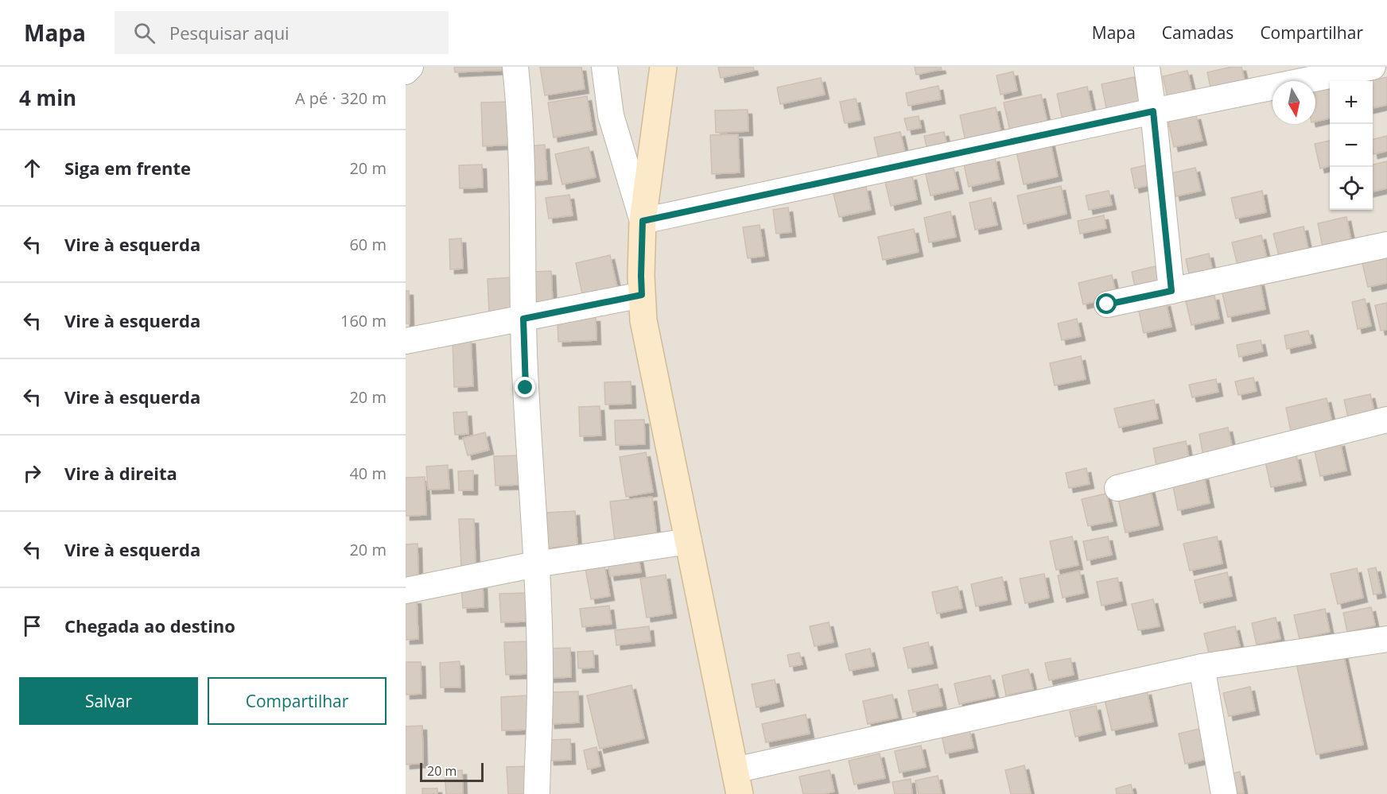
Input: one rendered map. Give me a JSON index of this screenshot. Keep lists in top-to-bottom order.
{
  "scale_bar": "20 m",
  "north": "bottom",
  "page": {
    "header": "Mapa",
    "search": "Pesquisar aqui",
    "nav": ["Mapa", "Camadas", "Compartilhar"],
    "heading": ["4 min", "A pé · 320 m"],
    "map_buttons": ["+", "−"],
    "list": [
      ["Siga em frente", "20 m"],
      ["Vire à esquerda", "60 m"],
      ["Vire à esquerda", "160 m"],
      ["Vire à esquerda", "20 m"],
      ["Vire à direita", "40 m"],
      ["Vire à esquerda", "20 m"],
      "Chegada ao destino"
    ],
    "buttons": ["Salvar", "Compartilhar"],
    "scale": "20 m"
  }
}
